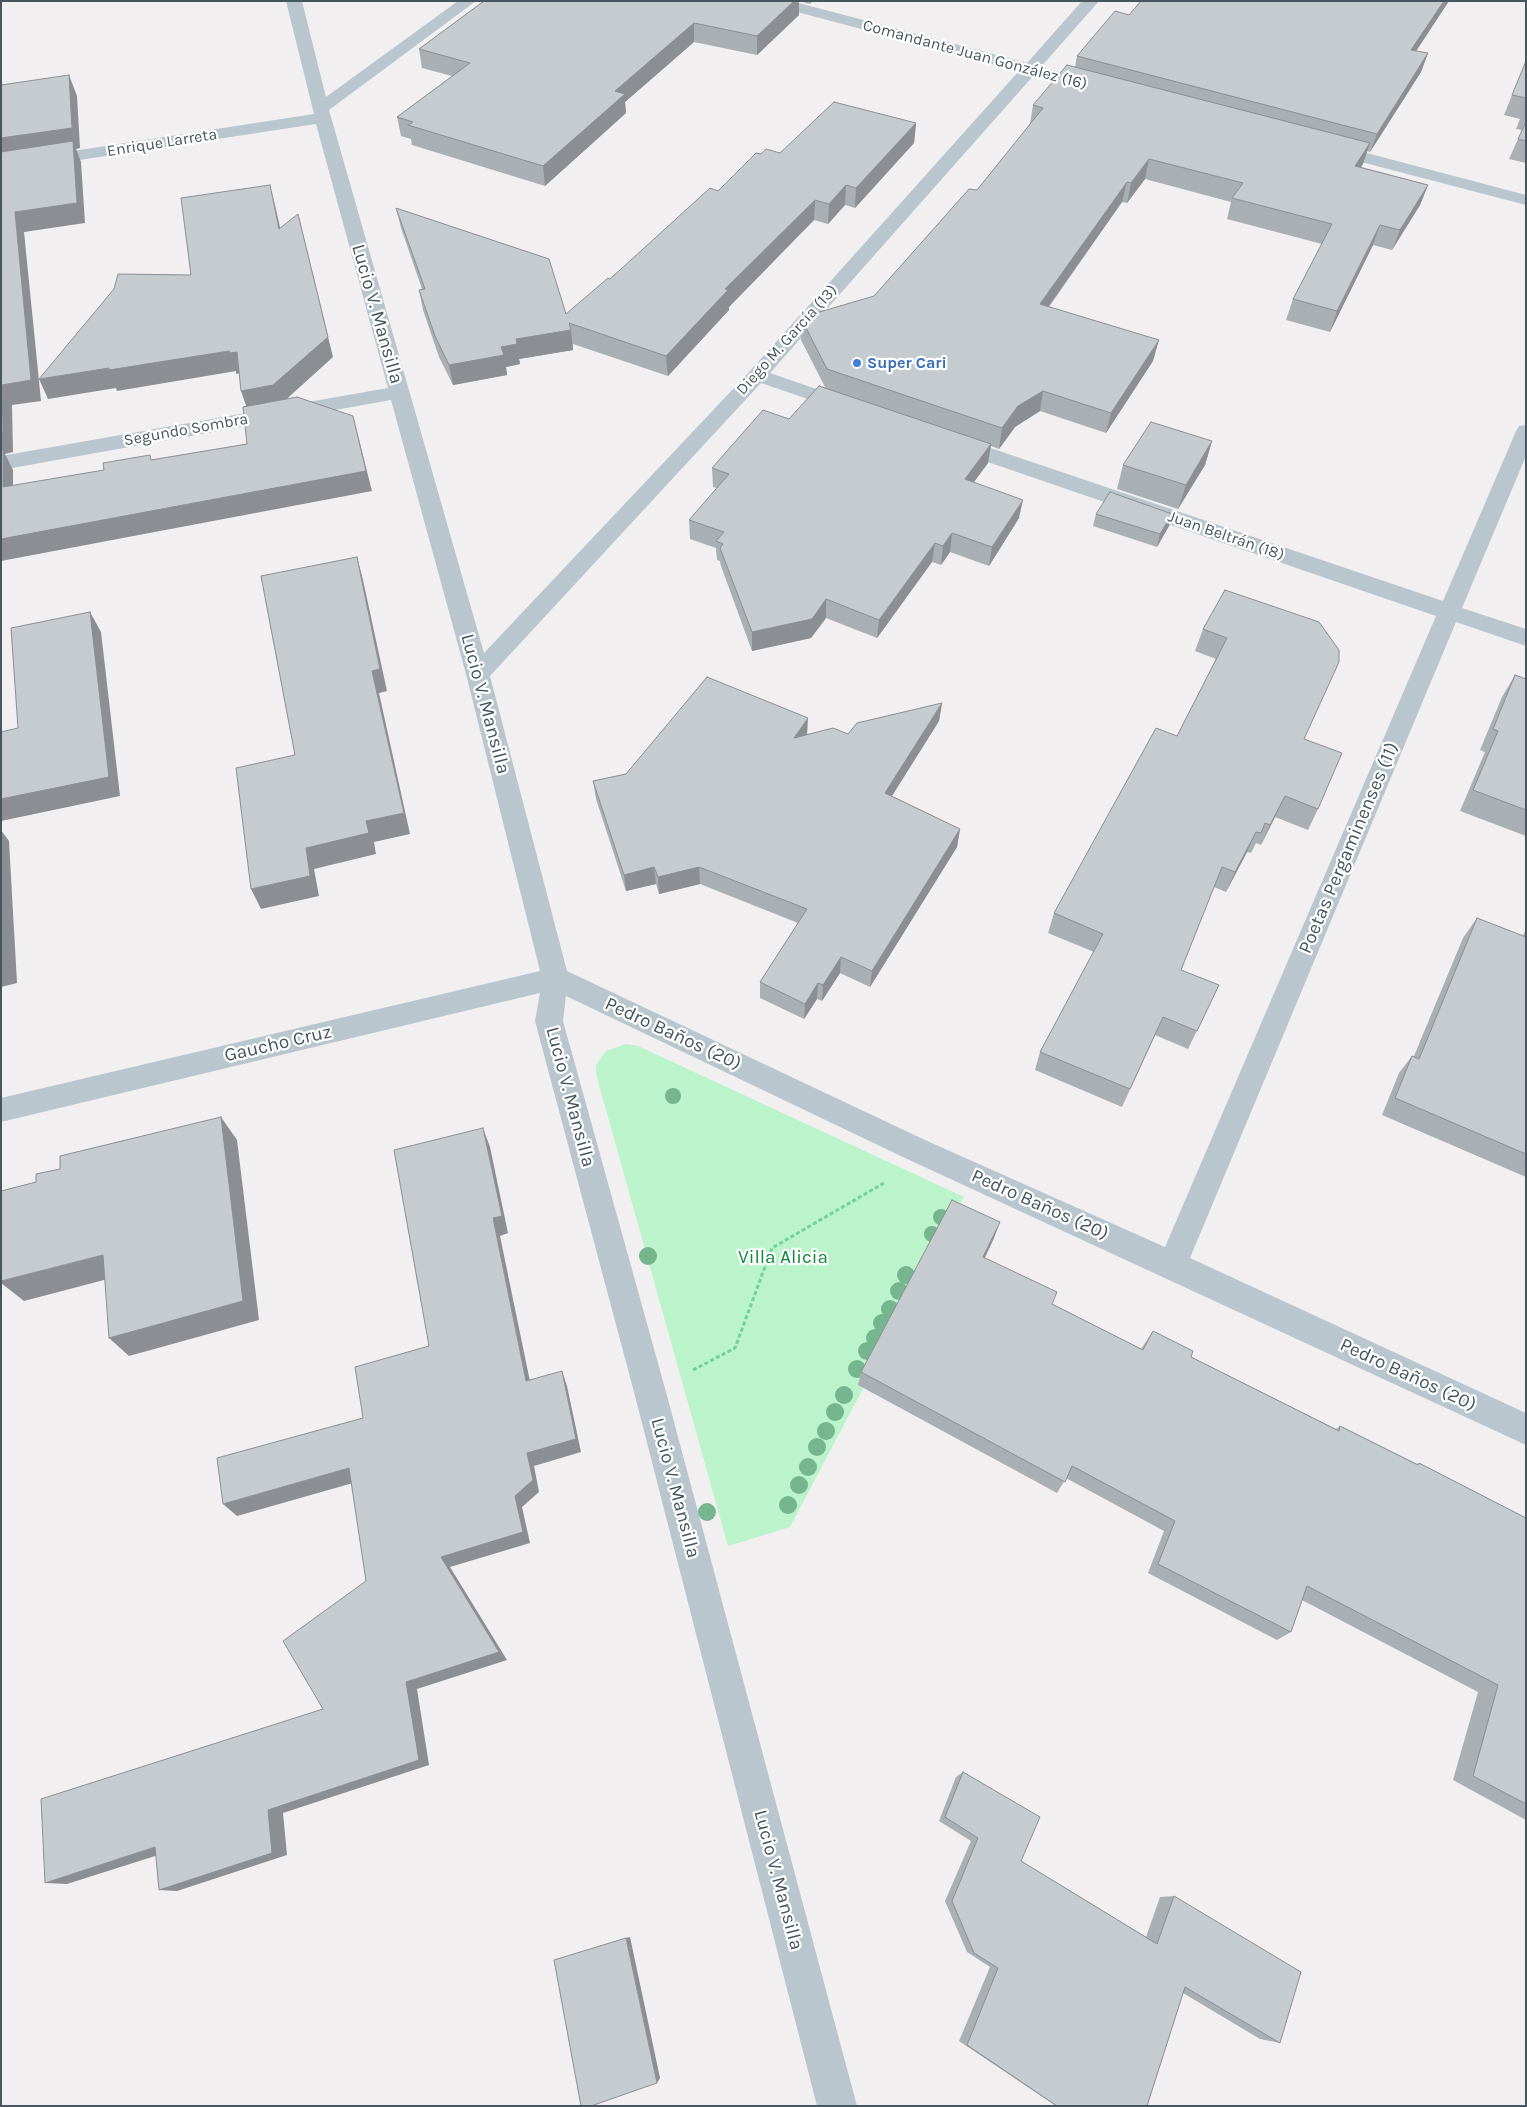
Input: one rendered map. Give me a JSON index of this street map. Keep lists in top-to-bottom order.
{
  "streets": {
    "street": [
      "Comandante Juan González (16)",
      "Enrique Larreta",
      "Lucio V. Mansilla",
      "Diego M. García (13)",
      "Segundo Sombra",
      "Juan Beltrán (18)",
      "Poetas Pergaminenses (11)",
      "Pedro Baños (20)",
      "Gaucho Cruz"
    ]
  },
  "crossings": [
    ["Comandante Juan González (16)", "Diego M. García (13)"],
    ["Enrique Larreta", "Lucio V. Mansilla"],
    ["Lucio V. Mansilla", "Diego M. García (13)"],
    ["Lucio V. Mansilla", "Segundo Sombra"],
    ["Lucio V. Mansilla", "Pedro Baños (20)"],
    ["Lucio V. Mansilla", "Gaucho Cruz"],
    ["Juan Beltrán (18)", "Poetas Pergaminenses (11)"],
    ["Poetas Pergaminenses (11)", "Pedro Baños (20)"],
    ["Pedro Baños (20)", "Gaucho Cruz"]
  ],
  "parks": ["Villa Alicia"],
  "places": ["Super Cari"]
}
